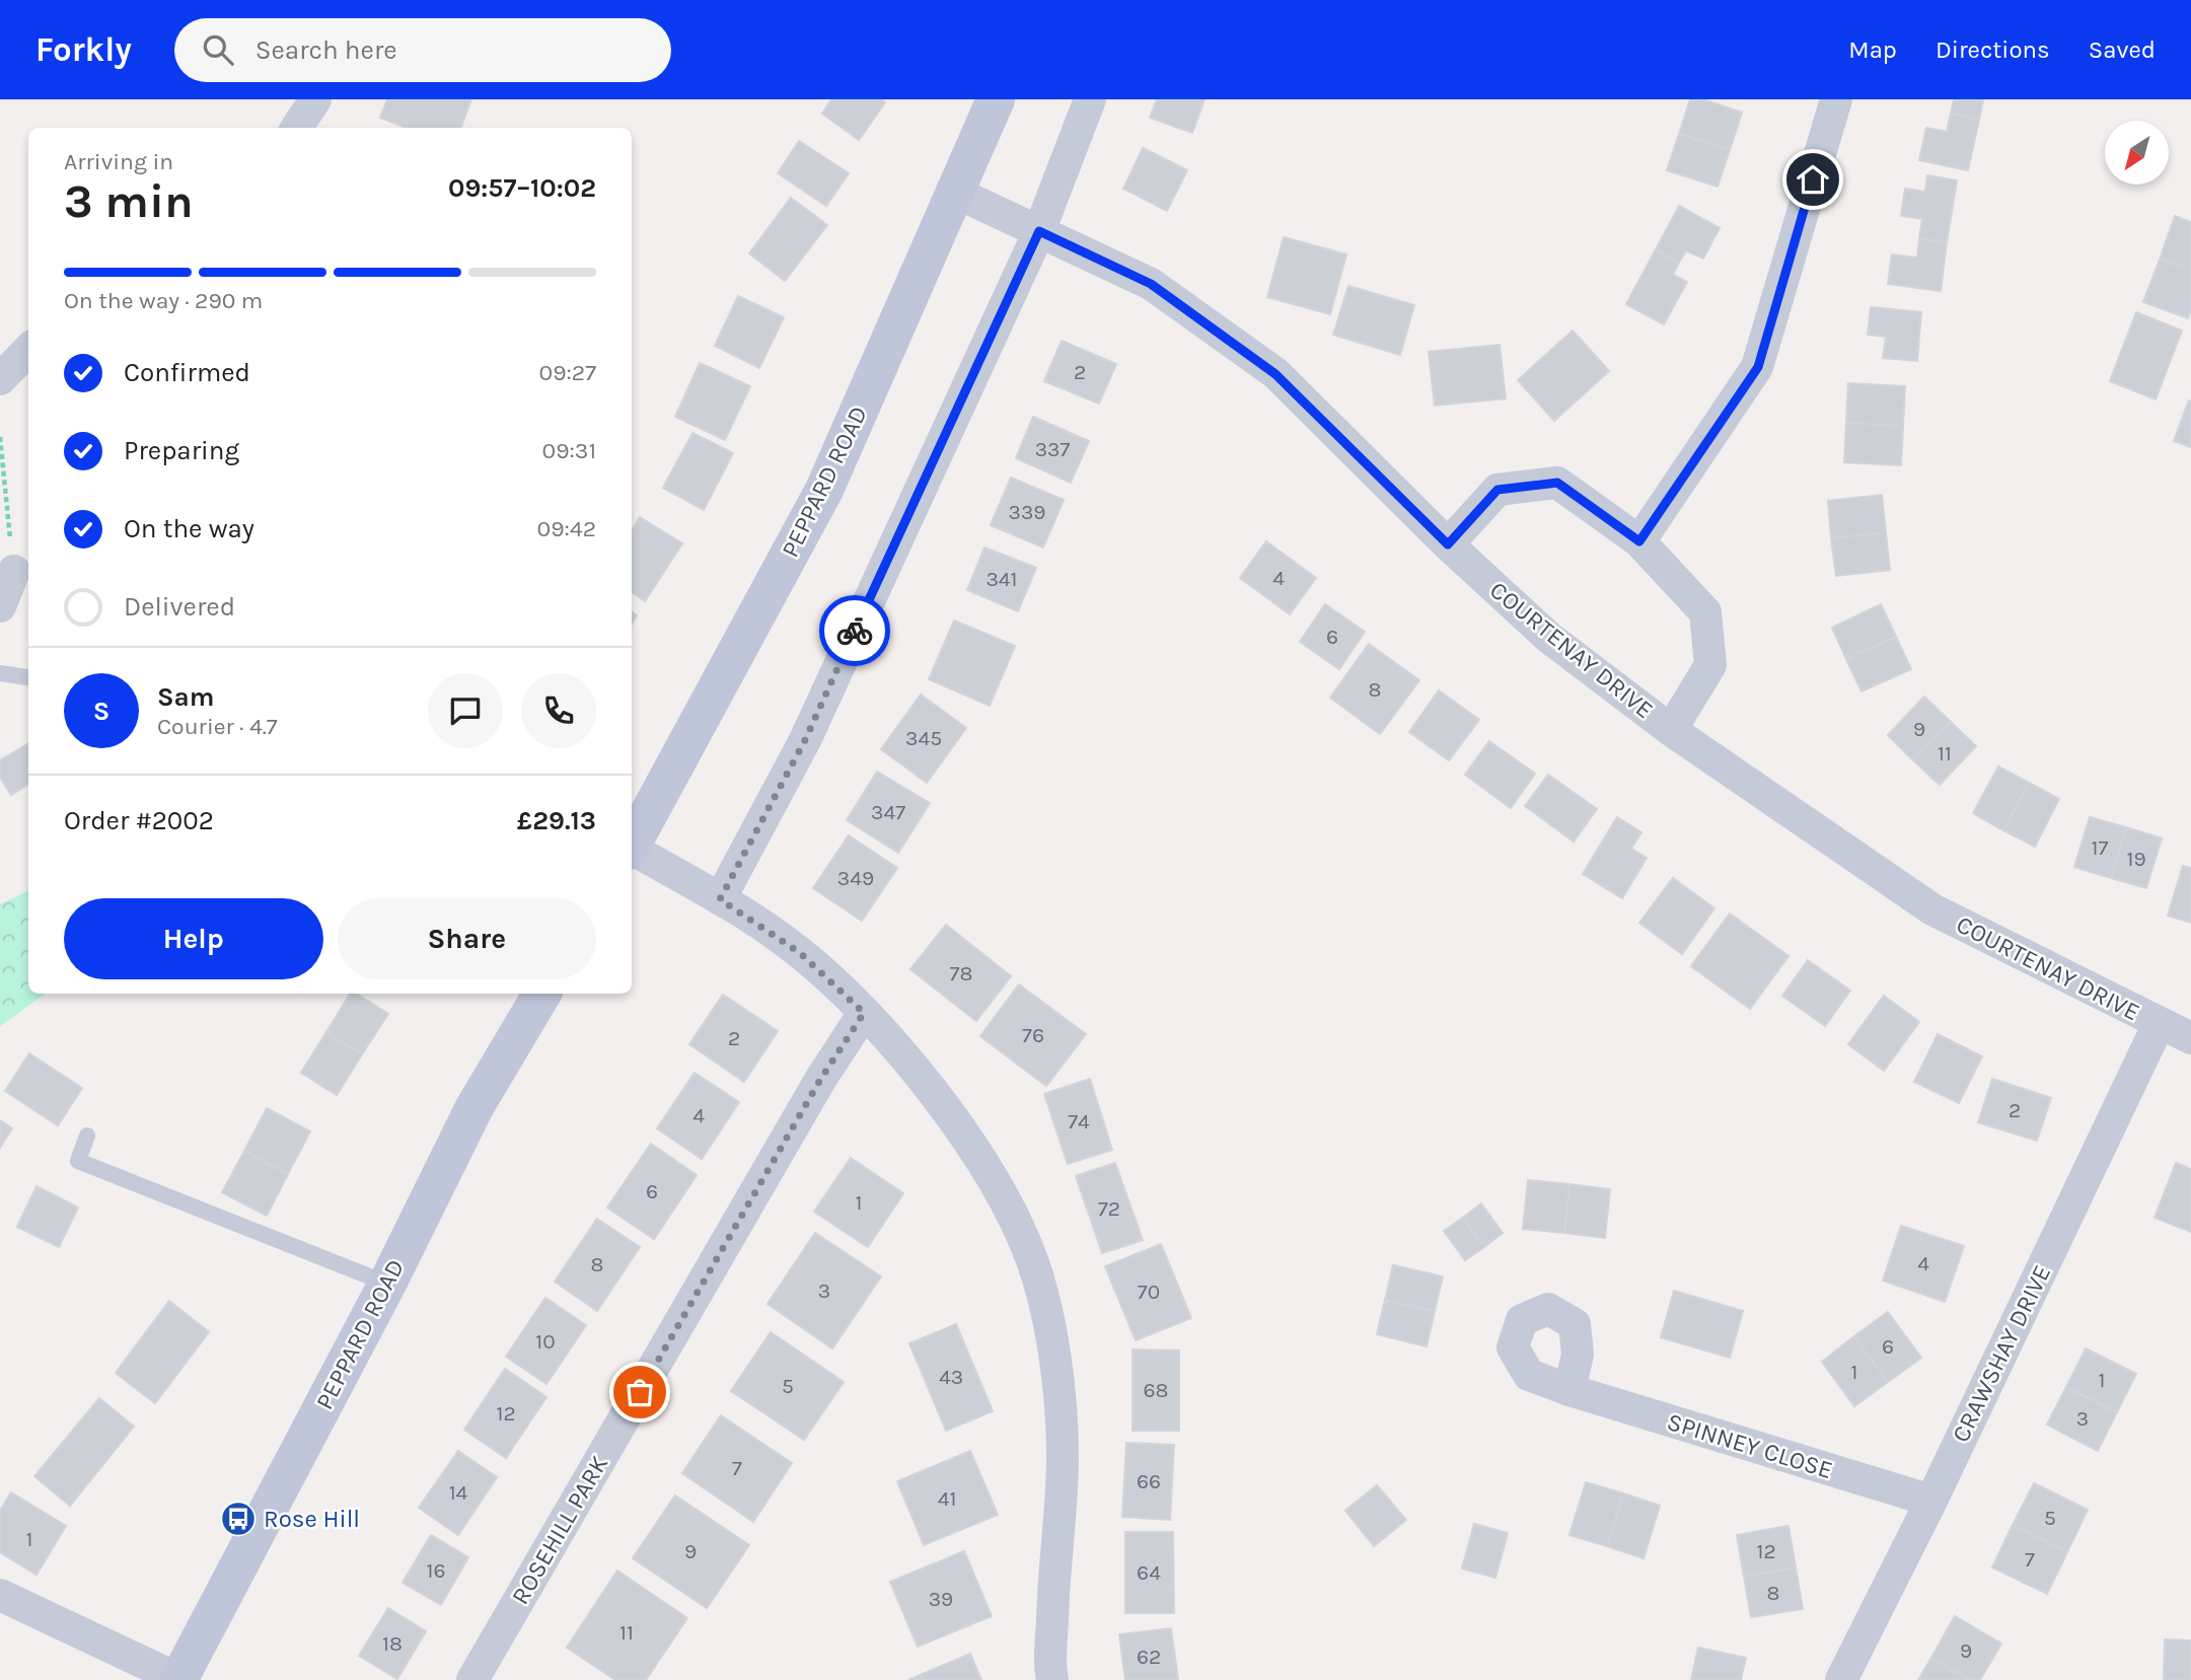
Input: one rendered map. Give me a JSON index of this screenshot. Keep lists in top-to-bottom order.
{
  "streets": {
    "main road": ["PEPPARD ROAD"],
    "street": [
      "COURTENAY DRIVE",
      "CRAWSHAY DRIVE",
      "SPINNEY CLOSE",
      "ROSEHILL PARK"
    ]
  },
  "crossings": [
    ["PEPPARD ROAD", "COURTENAY DRIVE"],
    ["COURTENAY DRIVE", "CRAWSHAY DRIVE"],
    ["CRAWSHAY DRIVE", "SPINNEY CLOSE"]
  ],
  "places": {
    "bus stop": ["Rose Hill"]
  },
  "house_numbers": [
    "2",
    "337",
    "339",
    "4",
    "341",
    "6",
    "8",
    "9",
    "345",
    "11",
    "347",
    "17",
    "19",
    "349",
    "78",
    "76",
    "2",
    "2",
    "4",
    "74",
    "6",
    "1",
    "72",
    "4",
    "8",
    "3",
    "70",
    "10",
    "6",
    "1",
    "43",
    "1",
    "5",
    "68",
    "12",
    "3",
    "7",
    "66",
    "14",
    "41",
    "5",
    "1",
    "9",
    "12",
    "7",
    "16",
    "64",
    "8",
    "39",
    "11",
    "18",
    "9",
    "62"
  ],
  "north": "bottom left",
  "page": {
    "header": "Forkly",
    "search": "Search here",
    "nav": ["Map", "Directions", "Saved"],
    "heading": ["3 min", "Arriving in", "09:57–10:02"],
    "panel": [
      "Sam",
      "Courier · 4.7",
      "Order #2002",
      "£29.13"
    ],
    "bar": "On the way · 290 m",
    "list": [
      ["Confirmed", "09:27"],
      ["Preparing", "09:31"],
      ["On the way", "09:42"],
      "Delivered"
    ],
    "round": "S",
    "buttons": ["Help", "Share"]
  }
}
